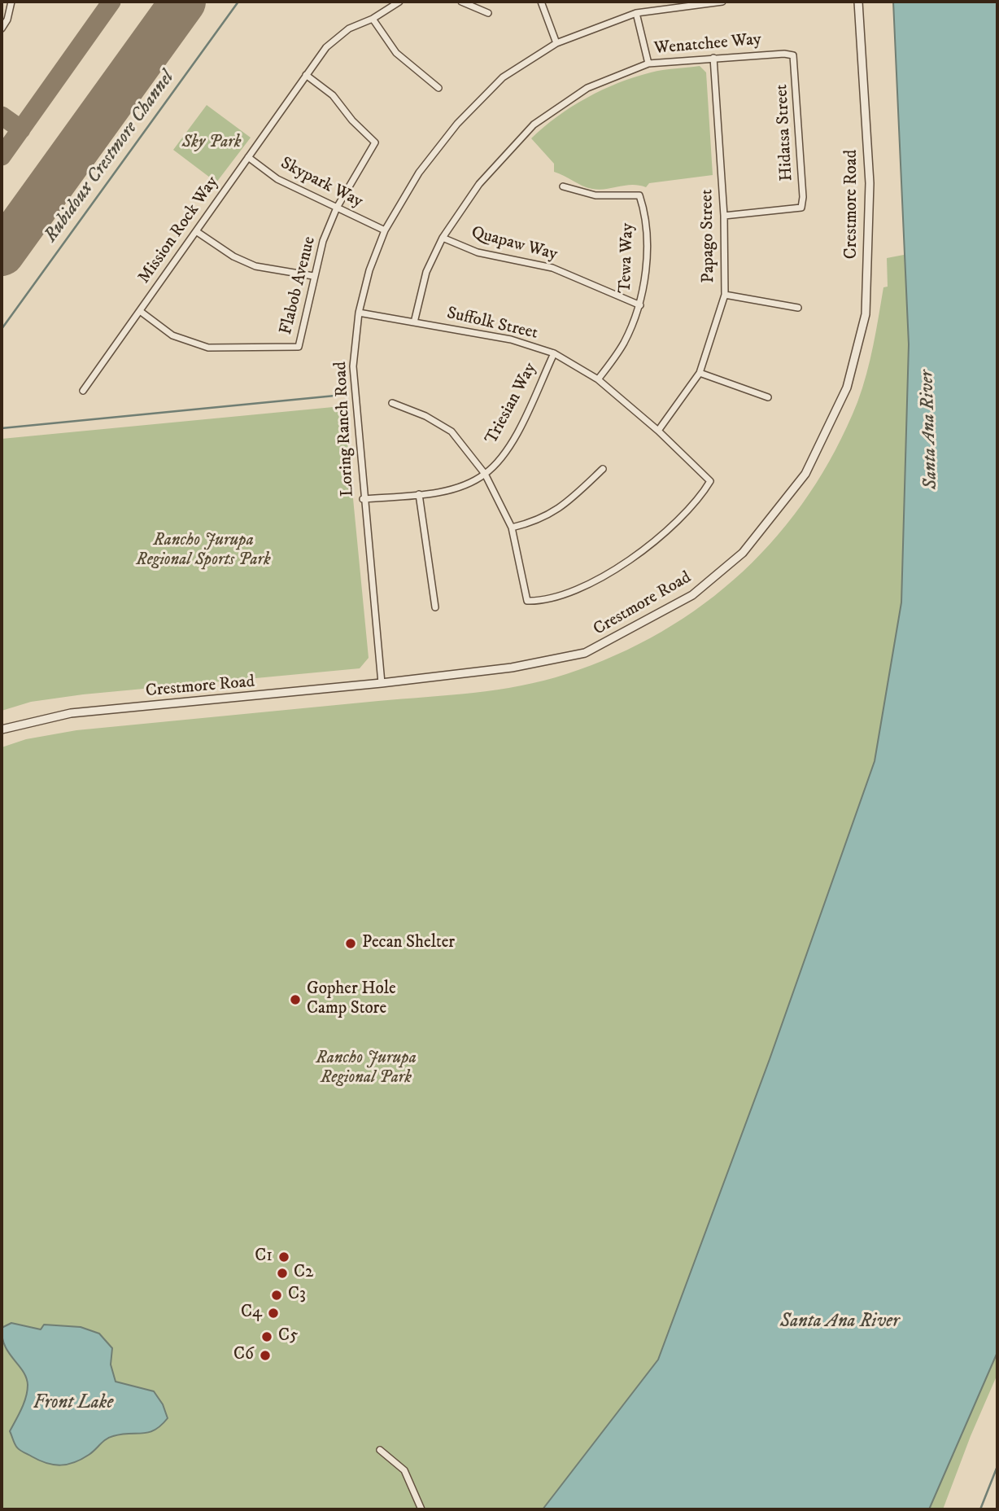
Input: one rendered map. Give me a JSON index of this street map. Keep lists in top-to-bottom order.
{
  "streets": {
    "street": [
      "Wenatchee Way",
      "Hidatsa Street",
      "Skypark Way",
      "Crestmore Road",
      "Mission Rock Way",
      "Papago Street",
      "Quapaw Way",
      "Tewa Way",
      "Flabob Avenue",
      "Suffolk Street",
      "Triesian Way",
      "Loring Ranch Road"
    ]
  },
  "crossings": [
    ["Wenatchee Way", "Hidatsa Street"],
    ["Wenatchee Way", "Papago Street"],
    ["Wenatchee Way", "Quapaw Way"],
    ["Wenatchee Way", "Suffolk Street"],
    ["Hidatsa Street", "Papago Street"],
    ["Skypark Way", "Mission Rock Way"],
    ["Skypark Way", "Flabob Avenue"],
    ["Skypark Way", "Loring Ranch Road"],
    ["Crestmore Road", "Loring Ranch Road"],
    ["Mission Rock Way", "Flabob Avenue"],
    ["Papago Street", "Suffolk Street"],
    ["Quapaw Way", "Tewa Way"],
    ["Tewa Way", "Suffolk Street"],
    ["Suffolk Street", "Triesian Way"],
    ["Suffolk Street", "Loring Ranch Road"],
    ["Triesian Way", "Loring Ranch Road"]
  ],
  "water": ["Rubidoux Crestmore Channel", "Santa Ana River", "Front Lake"],
  "parks": ["Sky Park", "Rancho Jurupa Regional Sports Park", "Rancho Jurupa Regional Park"],
  "places": [
    "Pecan Shelter",
    "Gopher Hole Camp Store",
    "C1",
    "C2",
    "C3",
    "C4",
    "C5",
    "C6"
  ]
}
